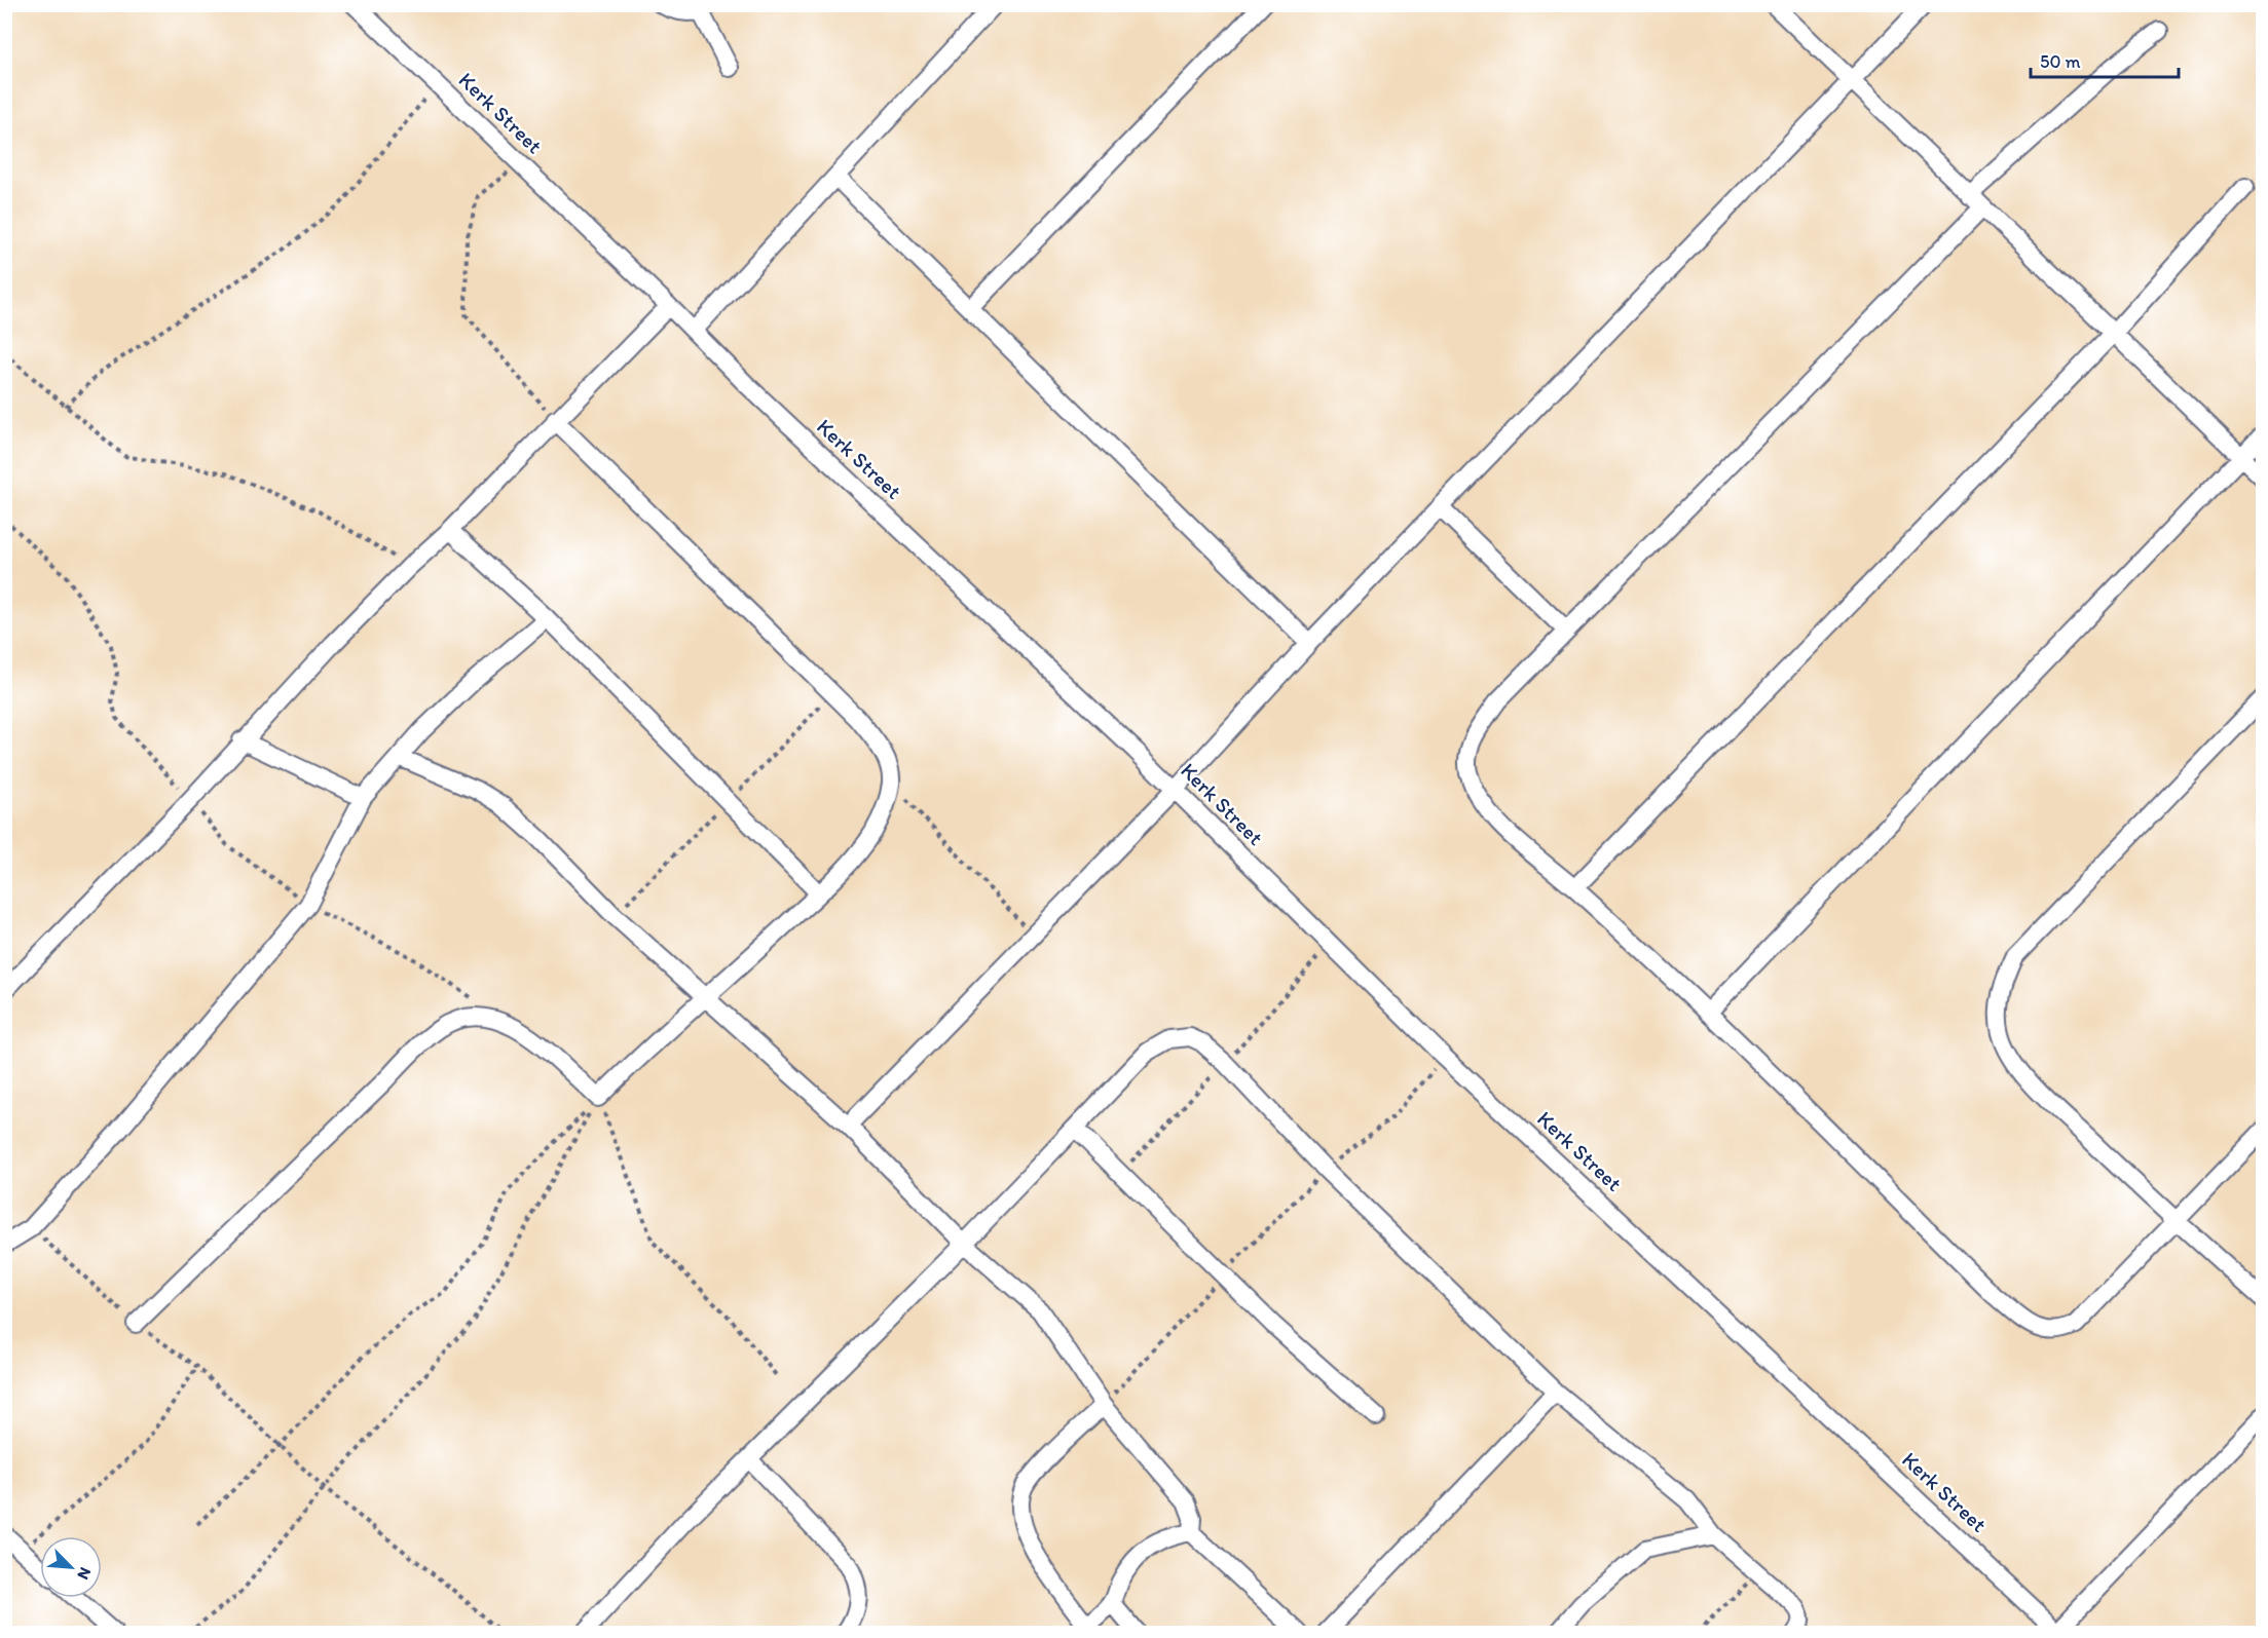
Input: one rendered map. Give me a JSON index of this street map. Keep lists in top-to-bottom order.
{
  "streets": {
    "street": ["Kerk Street"]
  },
  "scale_bar": "50 m",
  "north": "bottom right"
}
